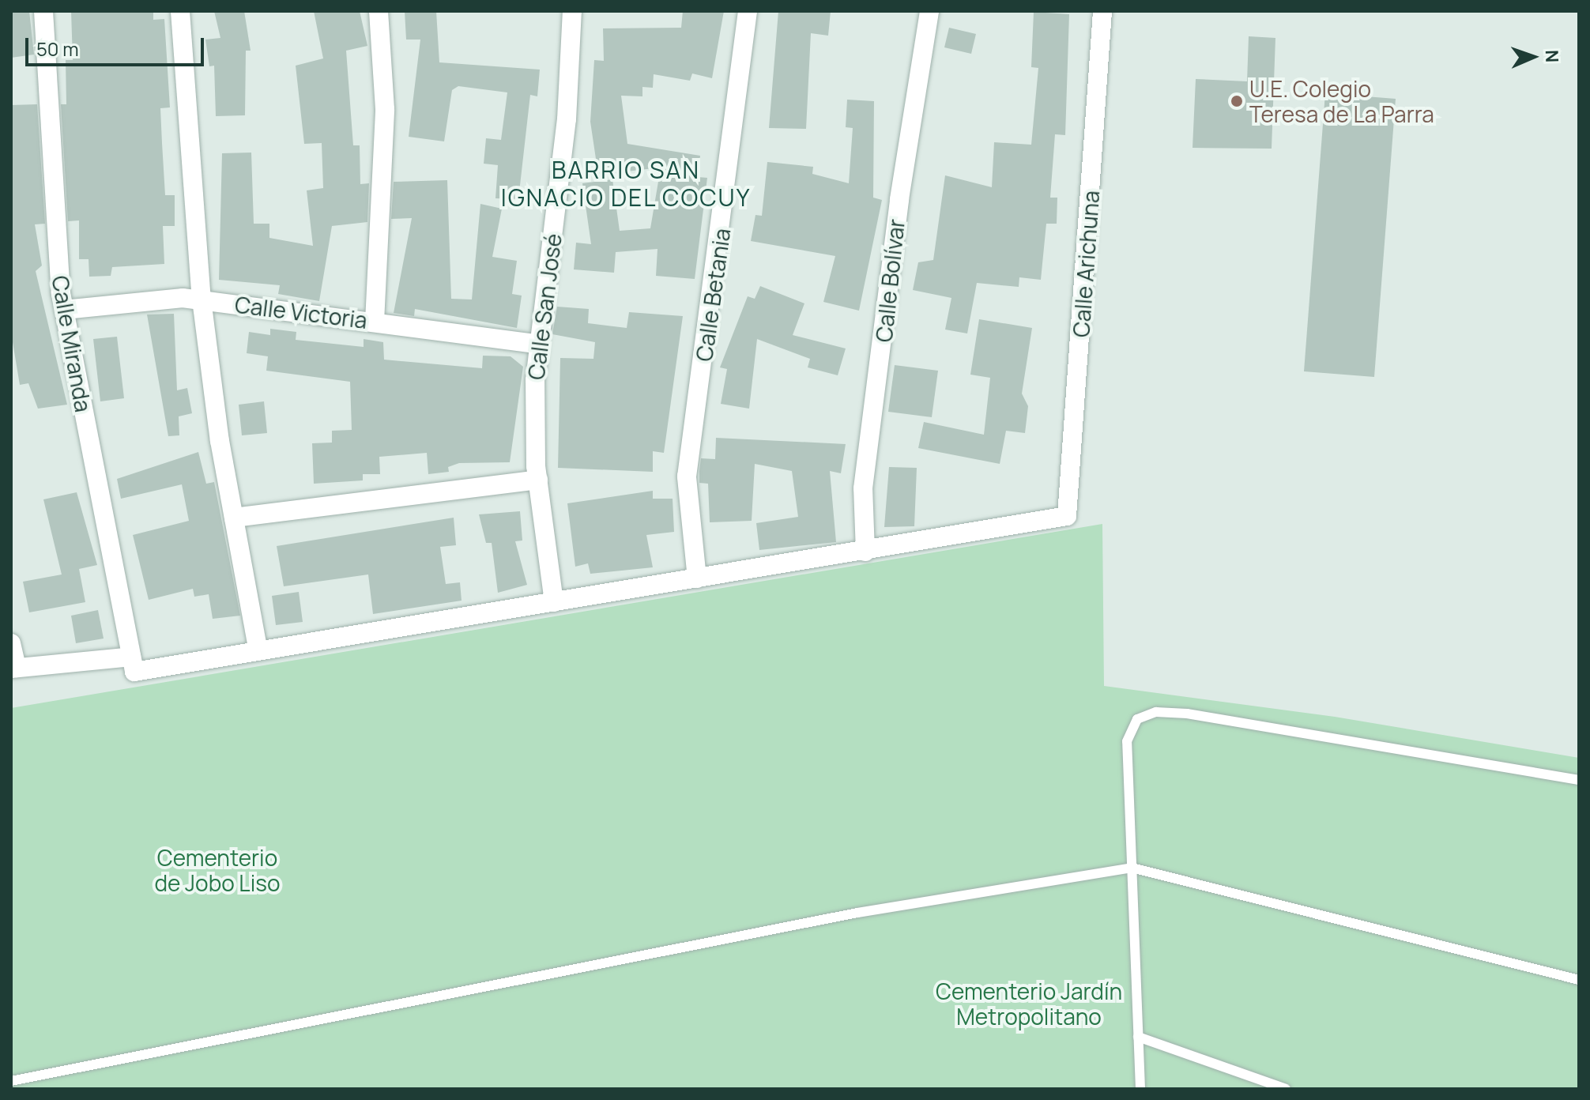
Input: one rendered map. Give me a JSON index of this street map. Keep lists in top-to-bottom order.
{
  "streets": {
    "street": [
      "Calle Arichuna",
      "Calle Bolívar",
      "Calle Betania",
      "Calle San José",
      "Calle Victoria",
      "Calle Miranda"
    ]
  },
  "crossings": [
    ["Calle Arichuna", "Calle Bolívar"],
    ["Calle San José", "Calle Victoria"],
    ["Calle Victoria", "Calle Miranda"]
  ],
  "districts": ["BARRIO SAN IGNACIO DEL COCUY"],
  "parks": ["Cementerio de Jobo Liso", "Cementerio Jardín Metropolitano"],
  "places": ["U.E. Colegio Teresa de La Parra"],
  "scale_bar": "50 m",
  "north": "right"
}
